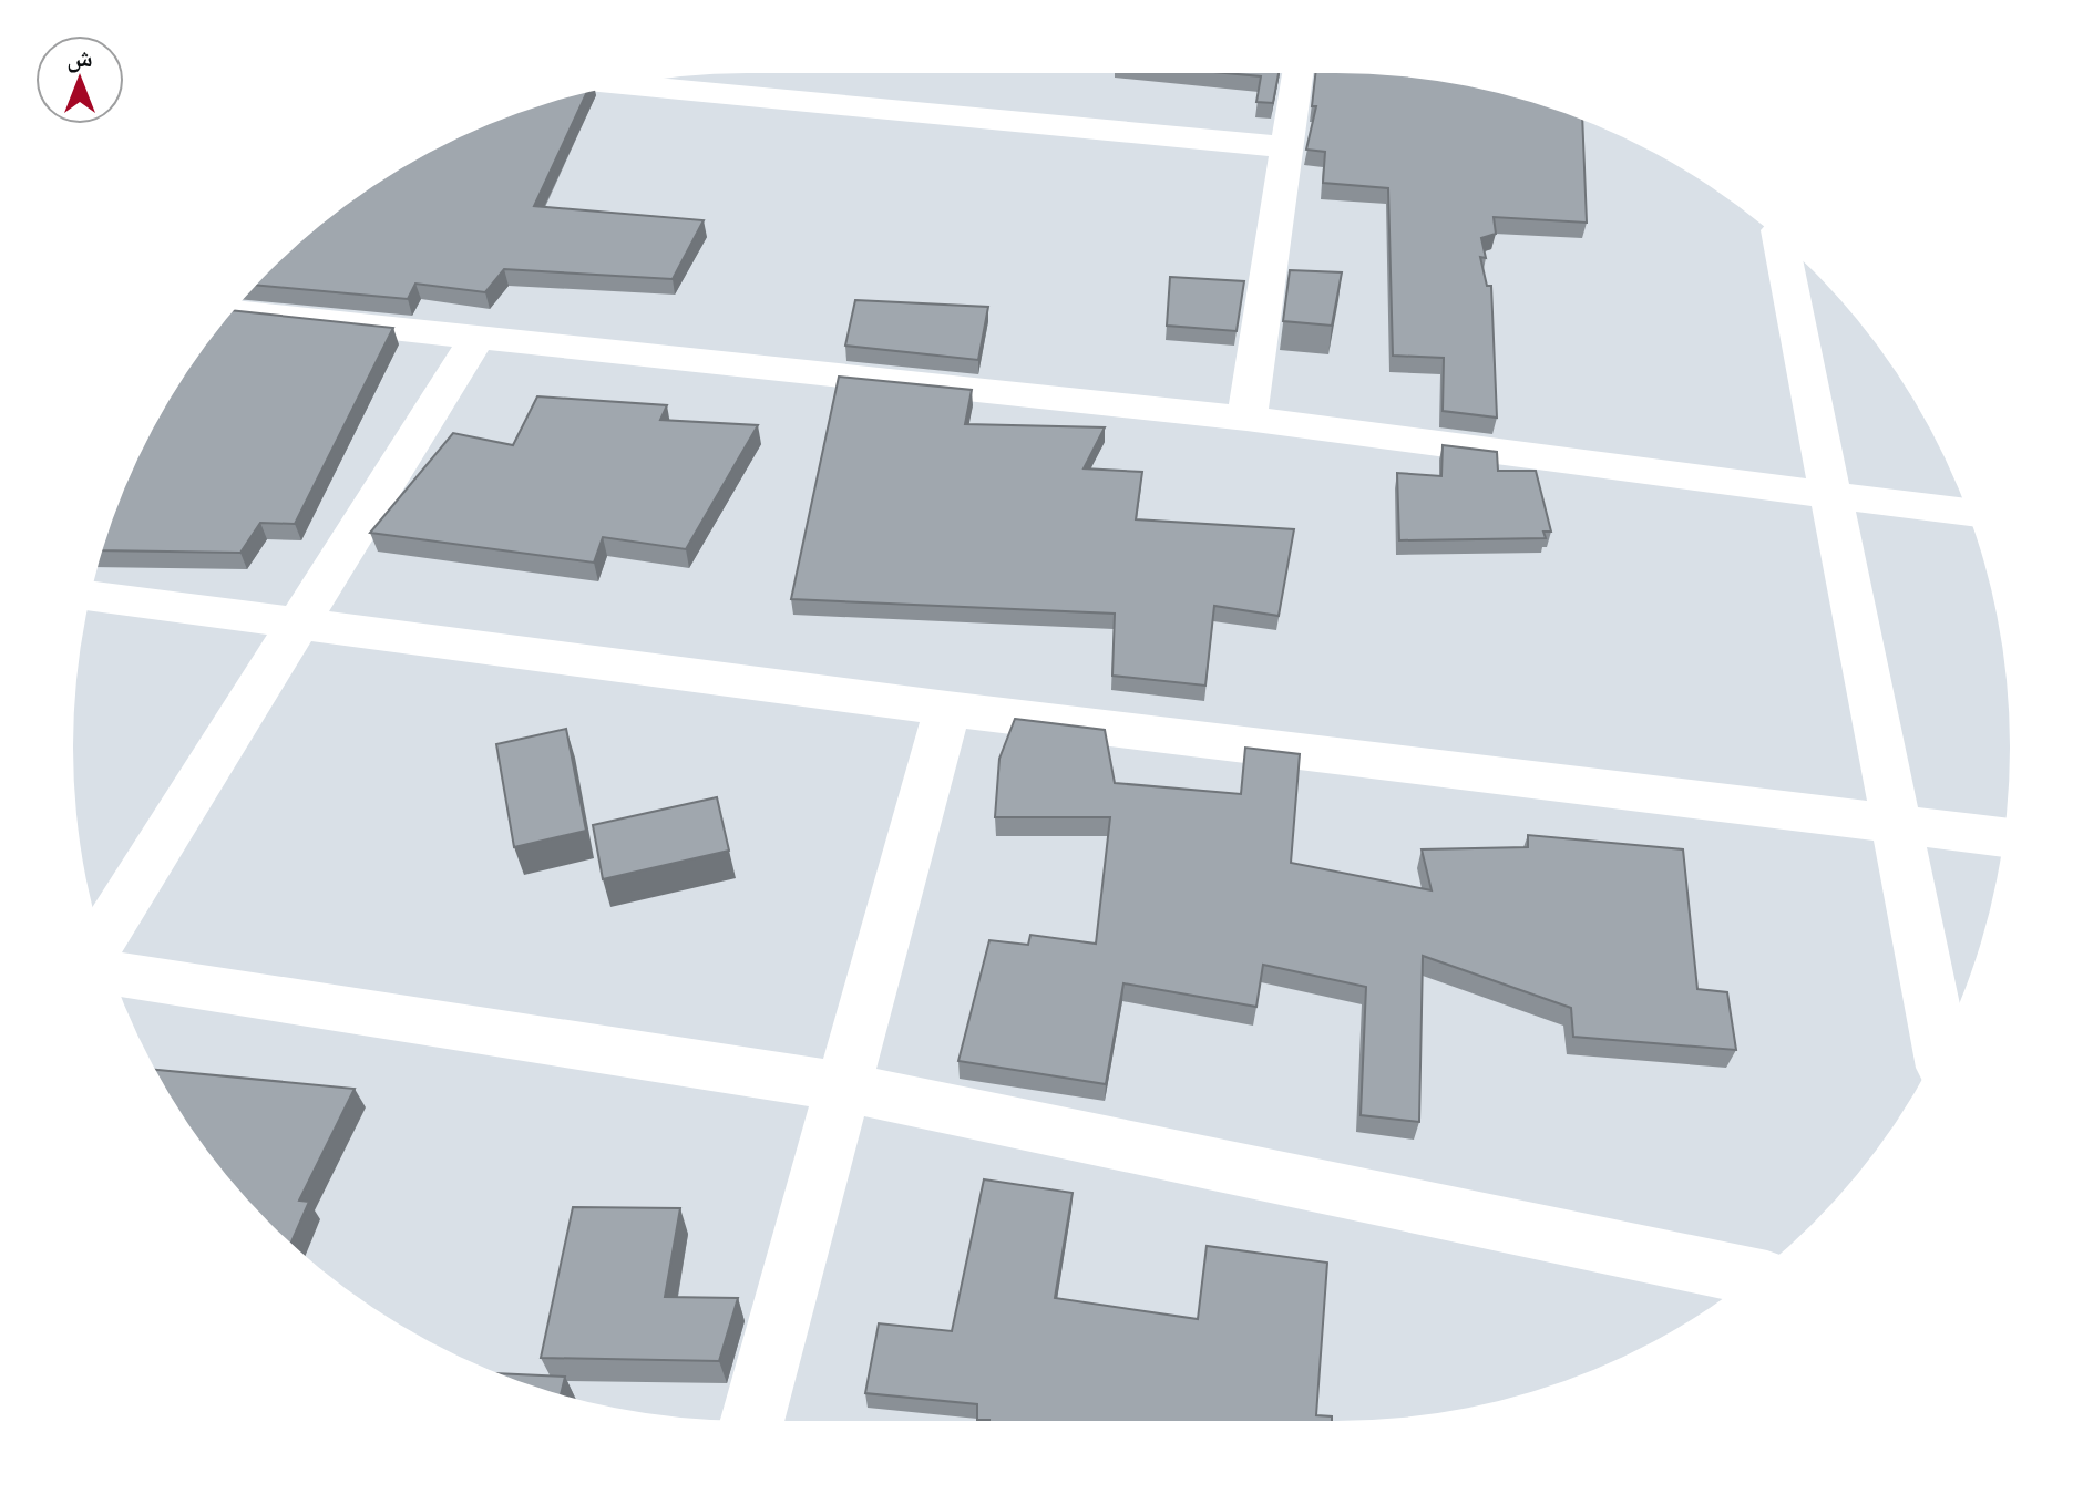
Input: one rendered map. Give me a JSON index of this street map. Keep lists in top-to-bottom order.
{
  "north": "top"
}
